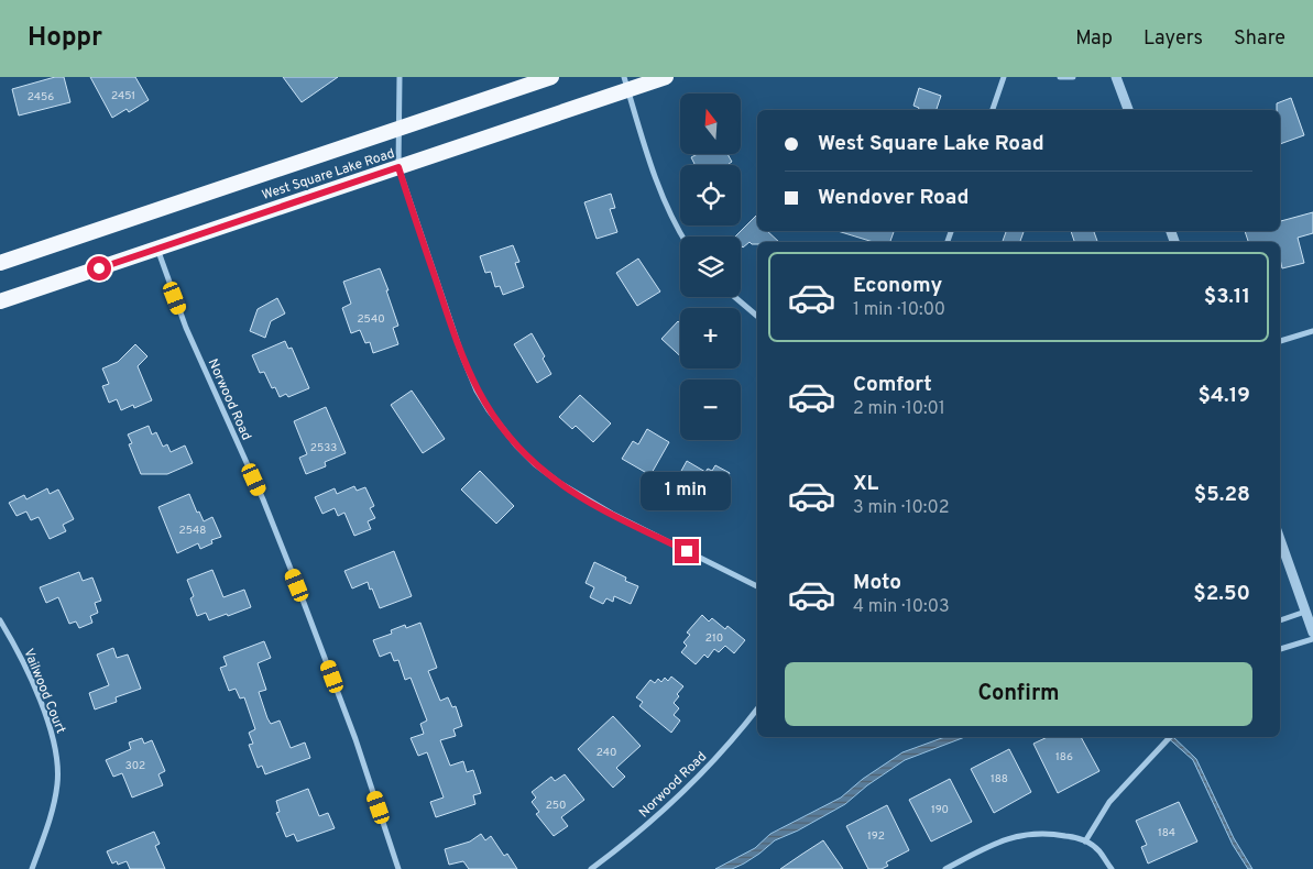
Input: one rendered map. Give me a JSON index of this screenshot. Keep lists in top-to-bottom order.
{
  "streets": {
    "highway": ["West Square Lake Road"],
    "street": ["Norwood Road", "Vailwood Court"]
  },
  "crossings": [
    ["West Square Lake Road", "Norwood Road"]
  ],
  "house_numbers": [
    "2451",
    "2456",
    "2540",
    "2533",
    "2548",
    "210",
    "240",
    "186",
    "302",
    "188",
    "250",
    "190",
    "184",
    "192"
  ],
  "north": "top",
  "page": {
    "header": "Hoppr",
    "nav": ["Map", "Layers", "Share"],
    "map_buttons": ["+", "−"],
    "banner": ["West Square Lake Road", "Wendover Road"],
    "list": [
      {
        "name": "Economy",
        "note": "1 min · 10:00",
        "value": "$3.11"
      },
      {
        "name": "Comfort",
        "note": "2 min · 10:01",
        "value": "$4.19"
      },
      {
        "name": "XL",
        "note": "3 min · 10:02",
        "value": "$5.28"
      },
      {
        "name": "Moto",
        "note": "4 min · 10:03",
        "value": "$2.50"
      }
    ],
    "bubble": "1 min",
    "buttons": "Confirm"
  }
}
